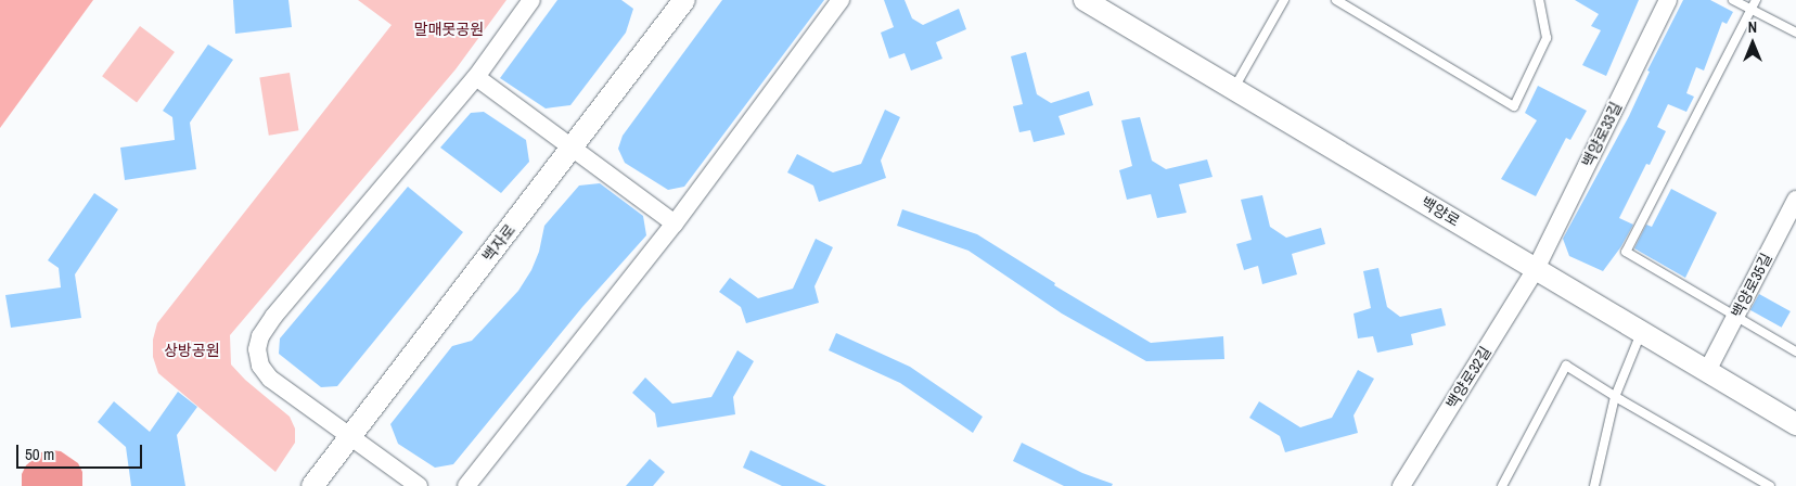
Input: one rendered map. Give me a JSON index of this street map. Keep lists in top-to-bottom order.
{
  "streets": {
    "street": [
      "백양로33길",
      "백양로",
      "백자로",
      "백양로35길",
      "백양로32길"
    ]
  },
  "crossings": [
    ["백양로33길", "백양로"],
    ["백양로33길", "백양로32길"],
    ["백양로", "백양로35길"],
    ["백양로", "백양로32길"]
  ],
  "parks": ["말매못공원", "상방공원"],
  "scale_bar": "50 m",
  "north": "top"
}
